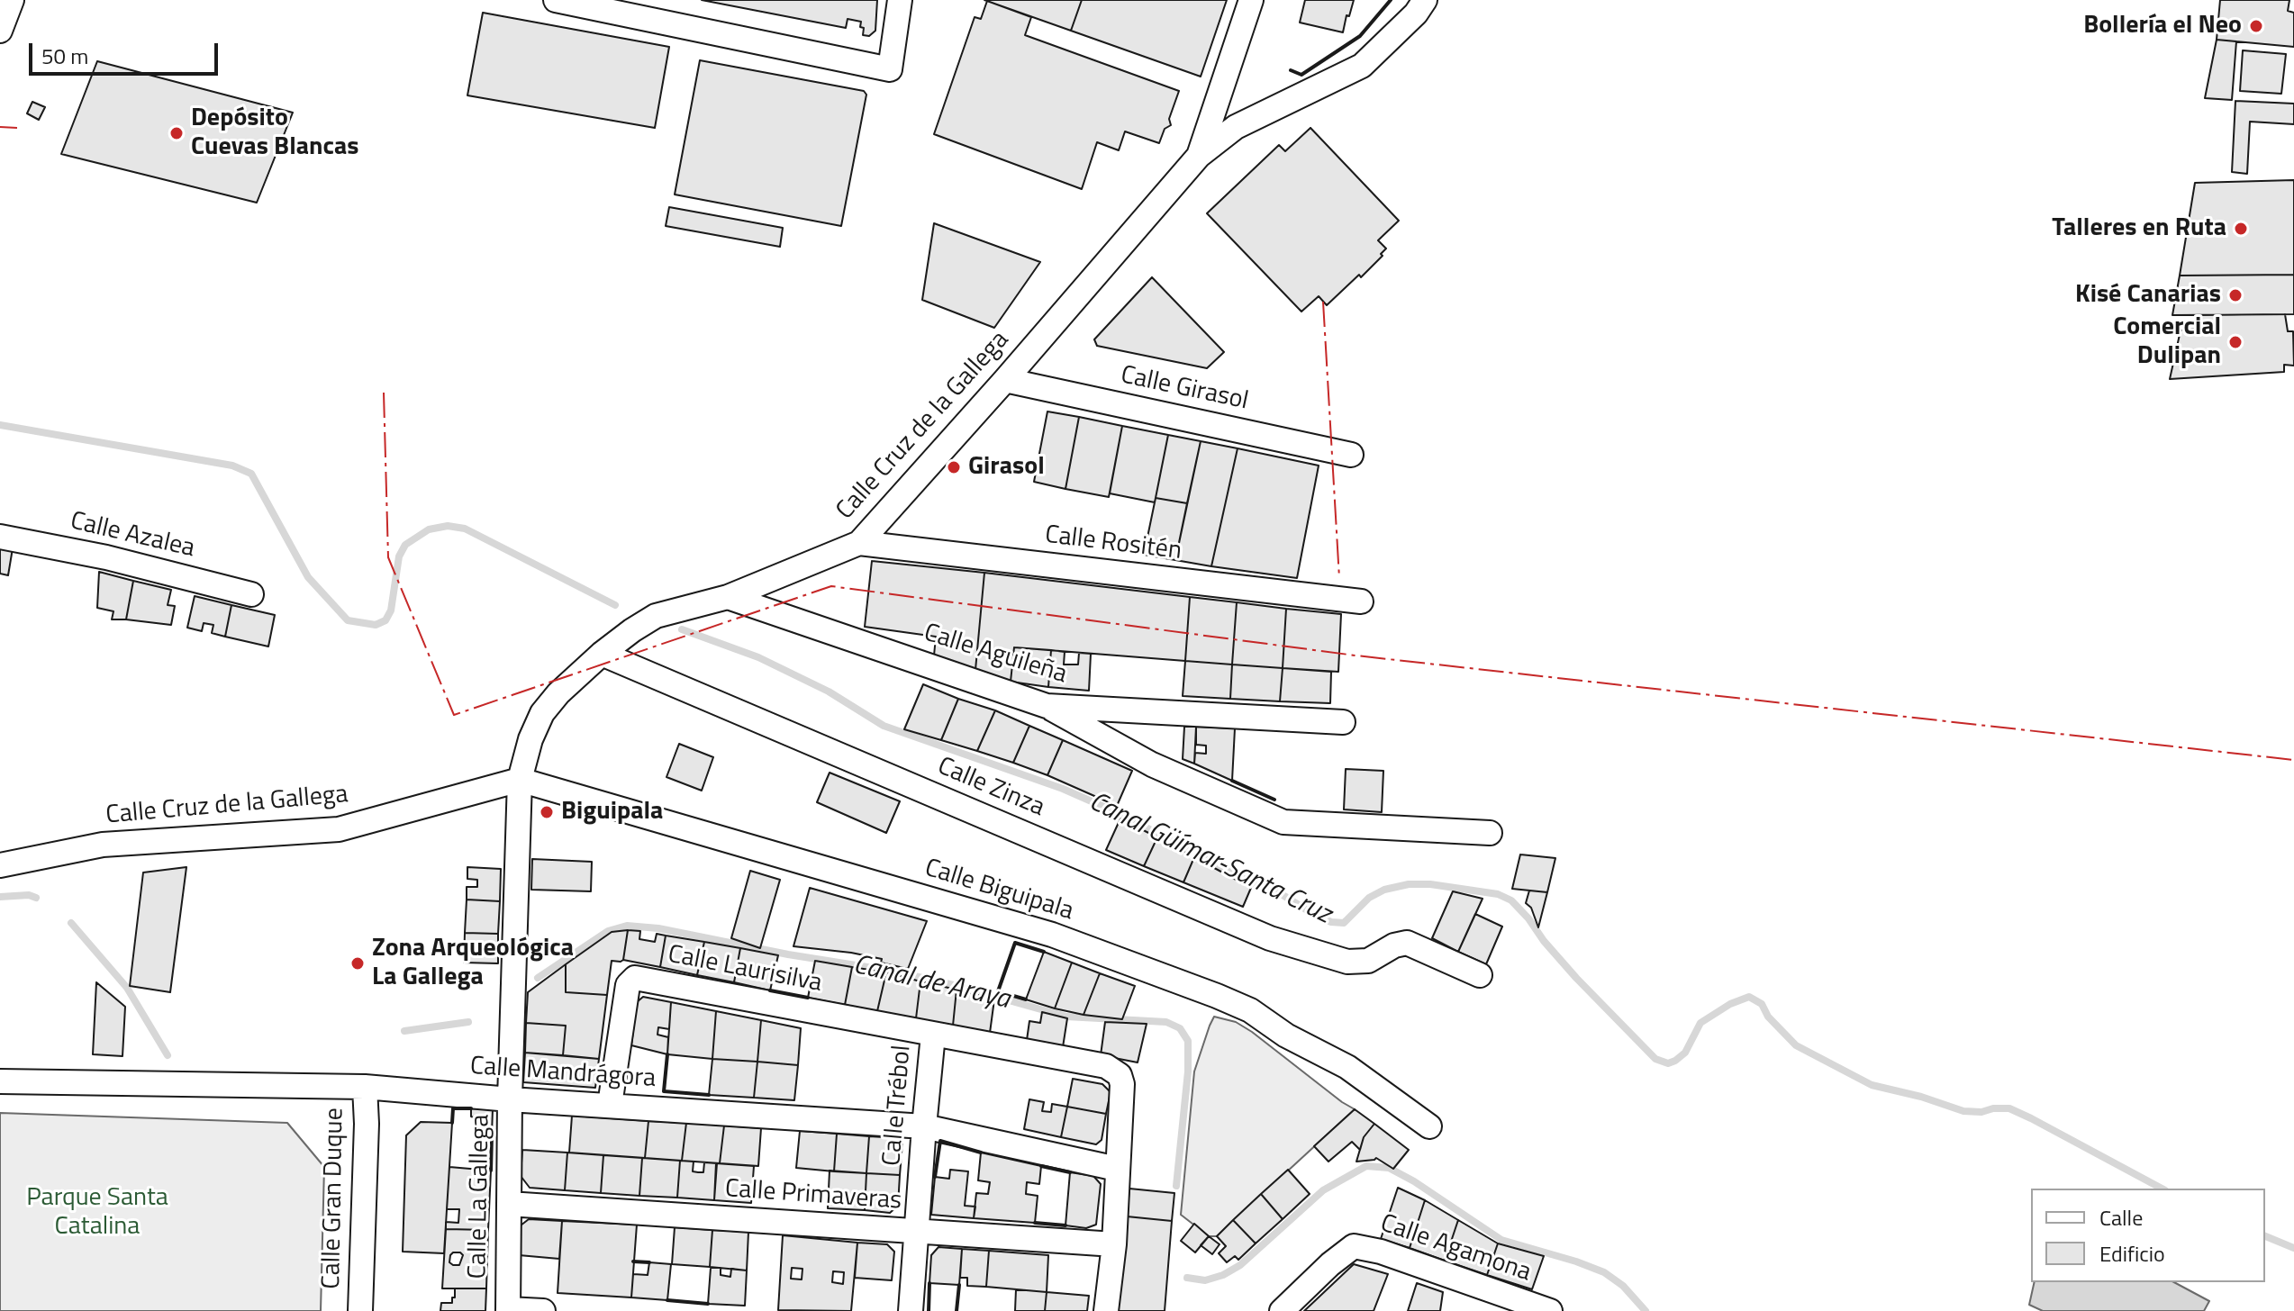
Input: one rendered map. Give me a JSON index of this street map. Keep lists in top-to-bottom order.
{
  "streets": {
    "street": [
      "Calle Girasol",
      "Calle Cruz de la Gallega",
      "Calle Azalea",
      "Calle Rositén",
      "Calle Aguileña",
      "Calle Zinza",
      "Calle Biguipala",
      "Calle Laurisilva",
      "Calle Mandrágora",
      "Calle Trébol",
      "Calle Primaveras",
      "Calle La Gallega",
      "Calle Gran Duque",
      "Calle Agamona"
    ]
  },
  "crossings": [
    ["Calle Girasol", "Calle Cruz de la Gallega"],
    ["Calle Cruz de la Gallega", "Calle Rositén"],
    ["Calle Cruz de la Gallega", "Calle Aguileña"],
    ["Calle Cruz de la Gallega", "Calle Zinza"],
    ["Calle Cruz de la Gallega", "Calle Biguipala"],
    ["Calle Cruz de la Gallega", "Calle La Gallega"],
    ["Calle Biguipala", "Calle La Gallega"],
    ["Calle Laurisilva", "Calle Mandrágora"],
    ["Calle Laurisilva", "Calle Trébol"],
    ["Calle Laurisilva", "Calle Primaveras"],
    ["Calle Mandrágora", "Calle Trébol"],
    ["Calle Mandrágora", "Calle La Gallega"],
    ["Calle Mandrágora", "Calle Gran Duque"],
    ["Calle Trébol", "Calle Primaveras"],
    ["Calle Primaveras", "Calle La Gallega"]
  ],
  "water": ["Canal Güímar-Santa Cruz", "Canal de Araya"],
  "parks": ["Parque Santa Catalina"],
  "places": [
    "Bollería el Neo",
    "Depósito Cuevas Blancas",
    "Talleres en Ruta",
    "Kisé Canarias",
    "Comercial Dulipan",
    "Girasol",
    "Biguipala",
    "Zona Arqueológica La Gallega"
  ],
  "legend": ["Calle", "Edificio"],
  "scale_bar": "50 m"
}
